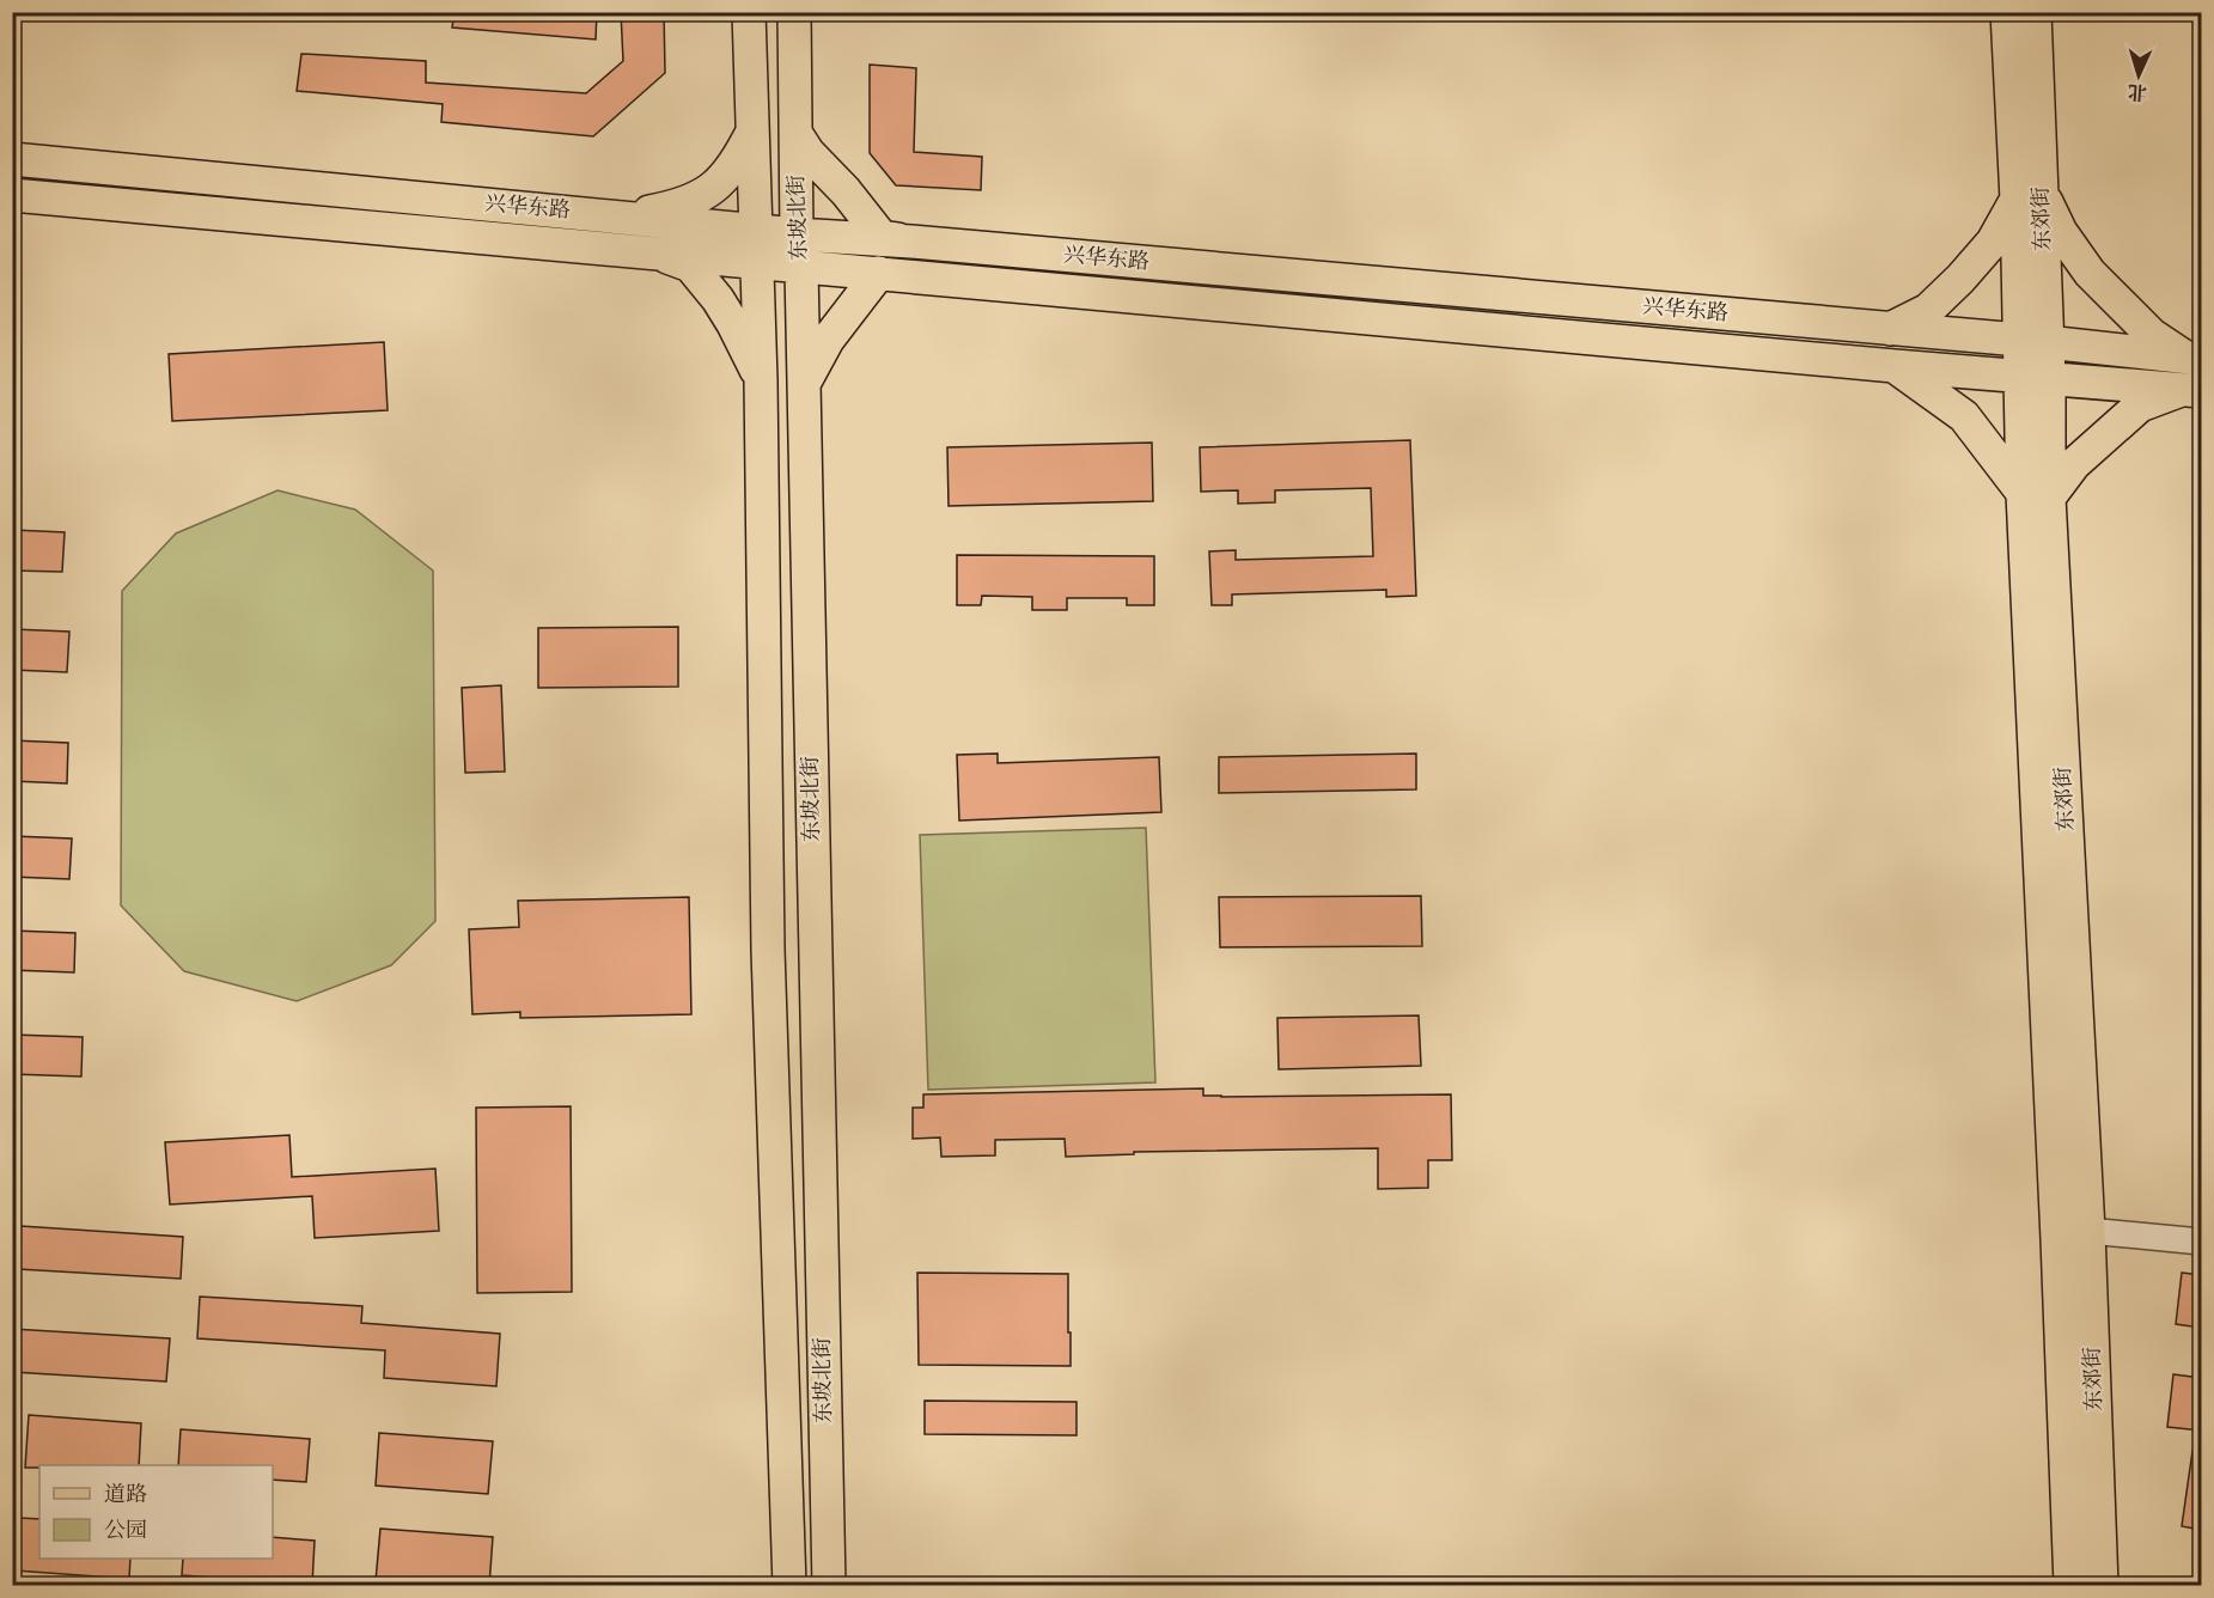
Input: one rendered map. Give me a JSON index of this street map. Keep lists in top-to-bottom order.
{
  "streets": {
    "main road": ["兴华东路", "东坡北街", "东郊街"]
  },
  "crossings": [
    ["兴华东路", "东坡北街"],
    ["兴华东路", "东郊街"]
  ],
  "legend": ["道路", "公园"],
  "north": "bottom"
}
